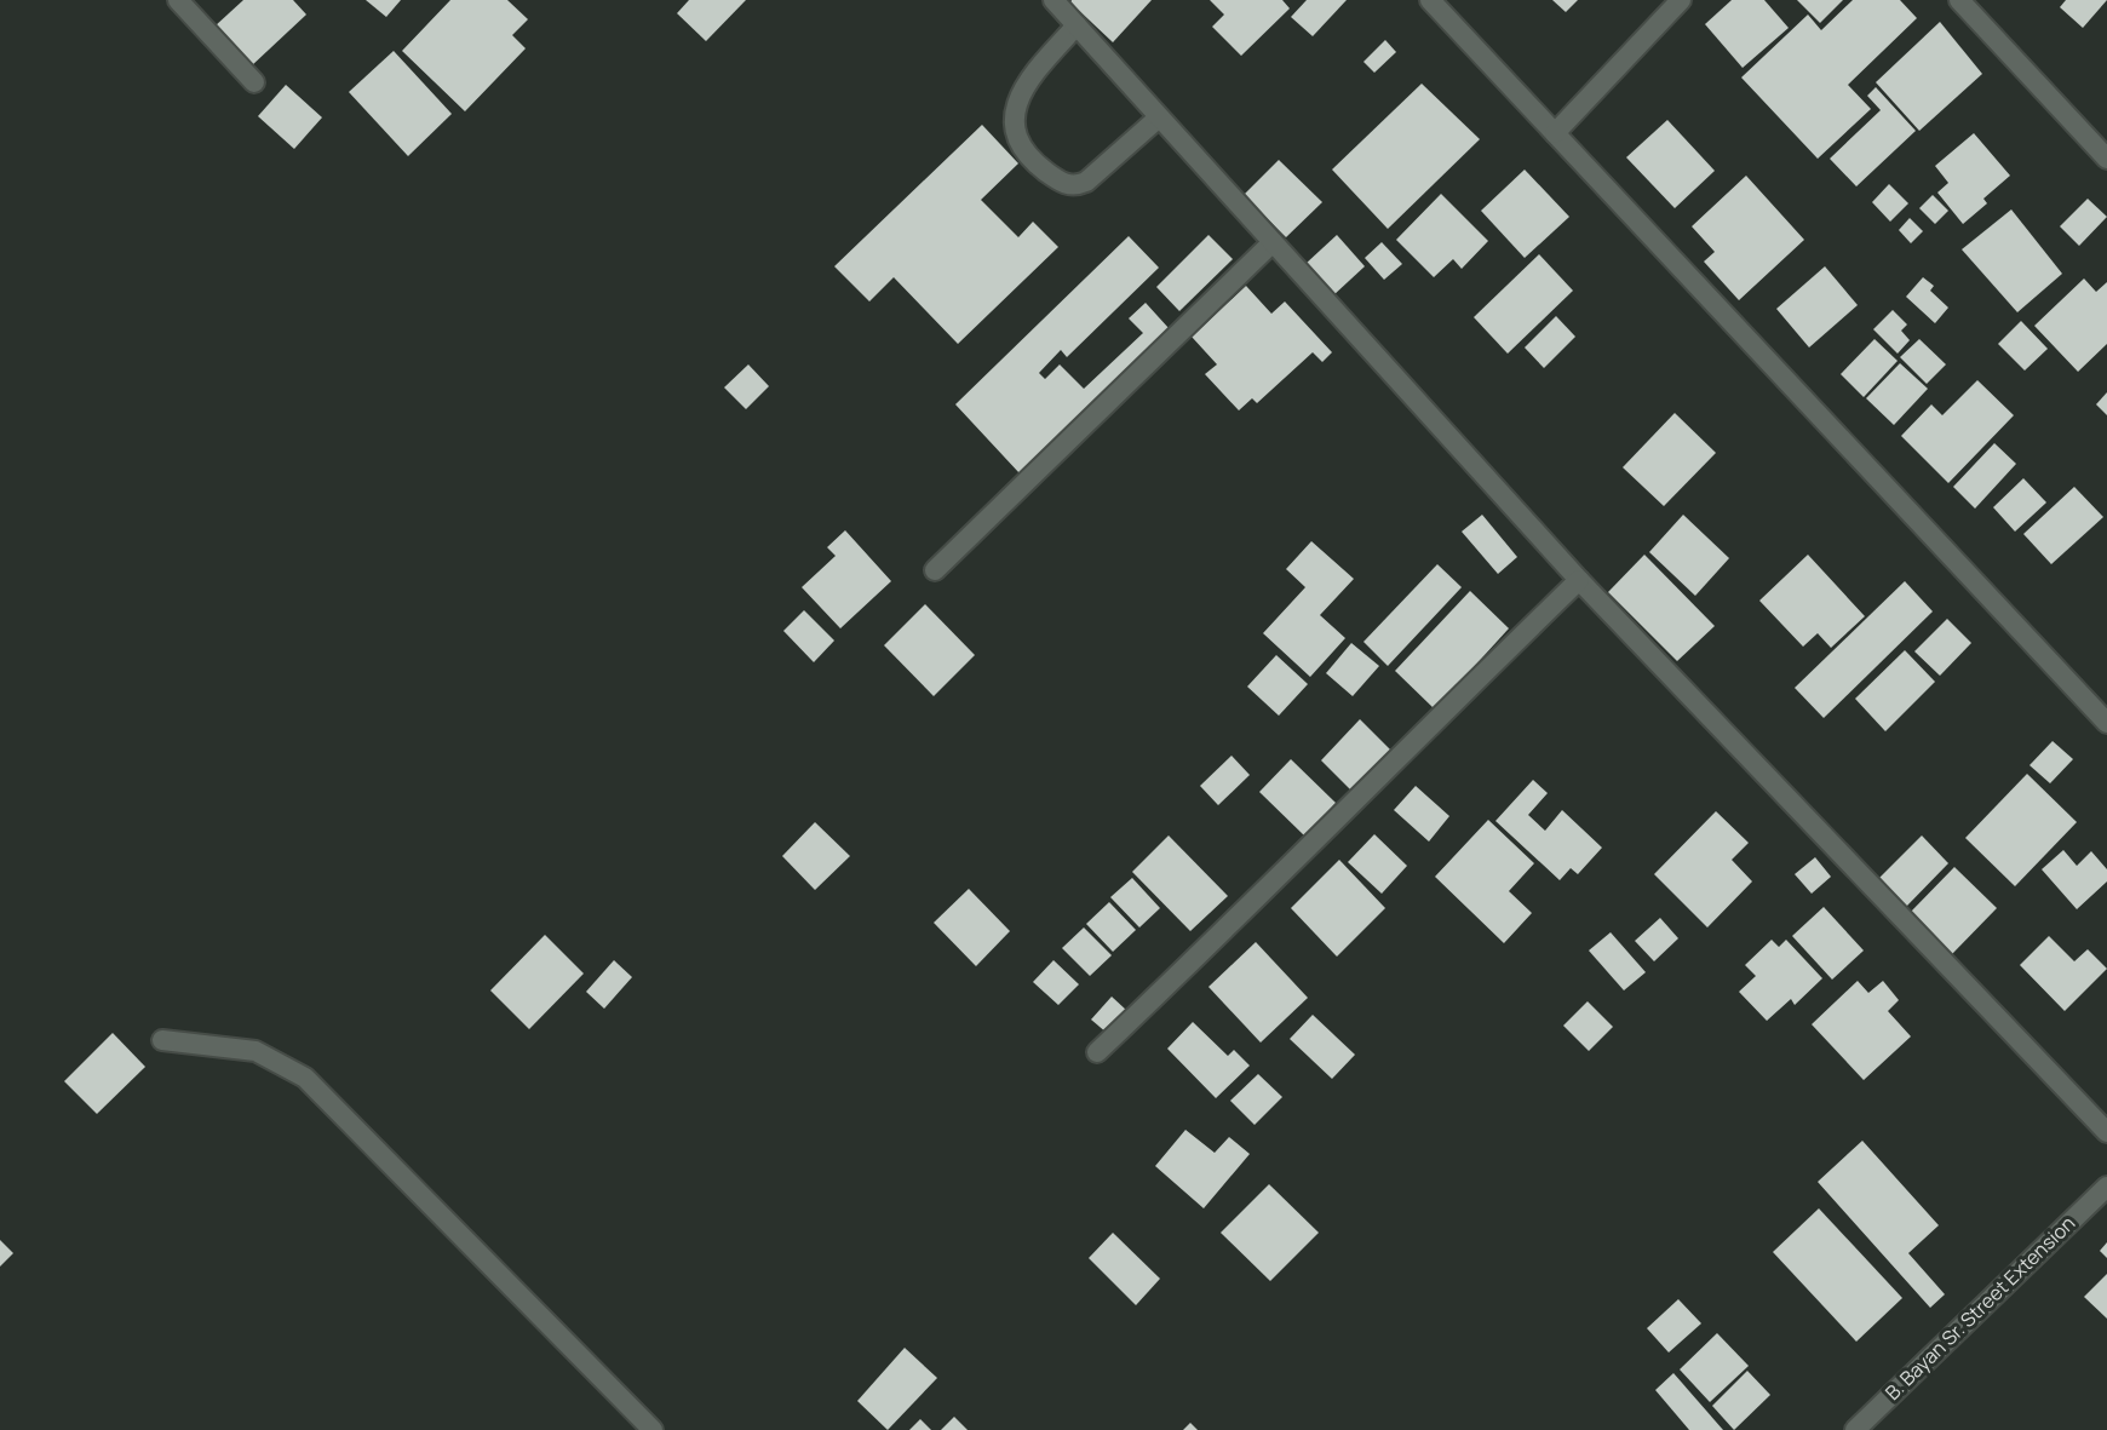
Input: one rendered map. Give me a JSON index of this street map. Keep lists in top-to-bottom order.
{
  "streets": {
    "street": ["B. Bayan Sr. Street Extension"]
  }
}
